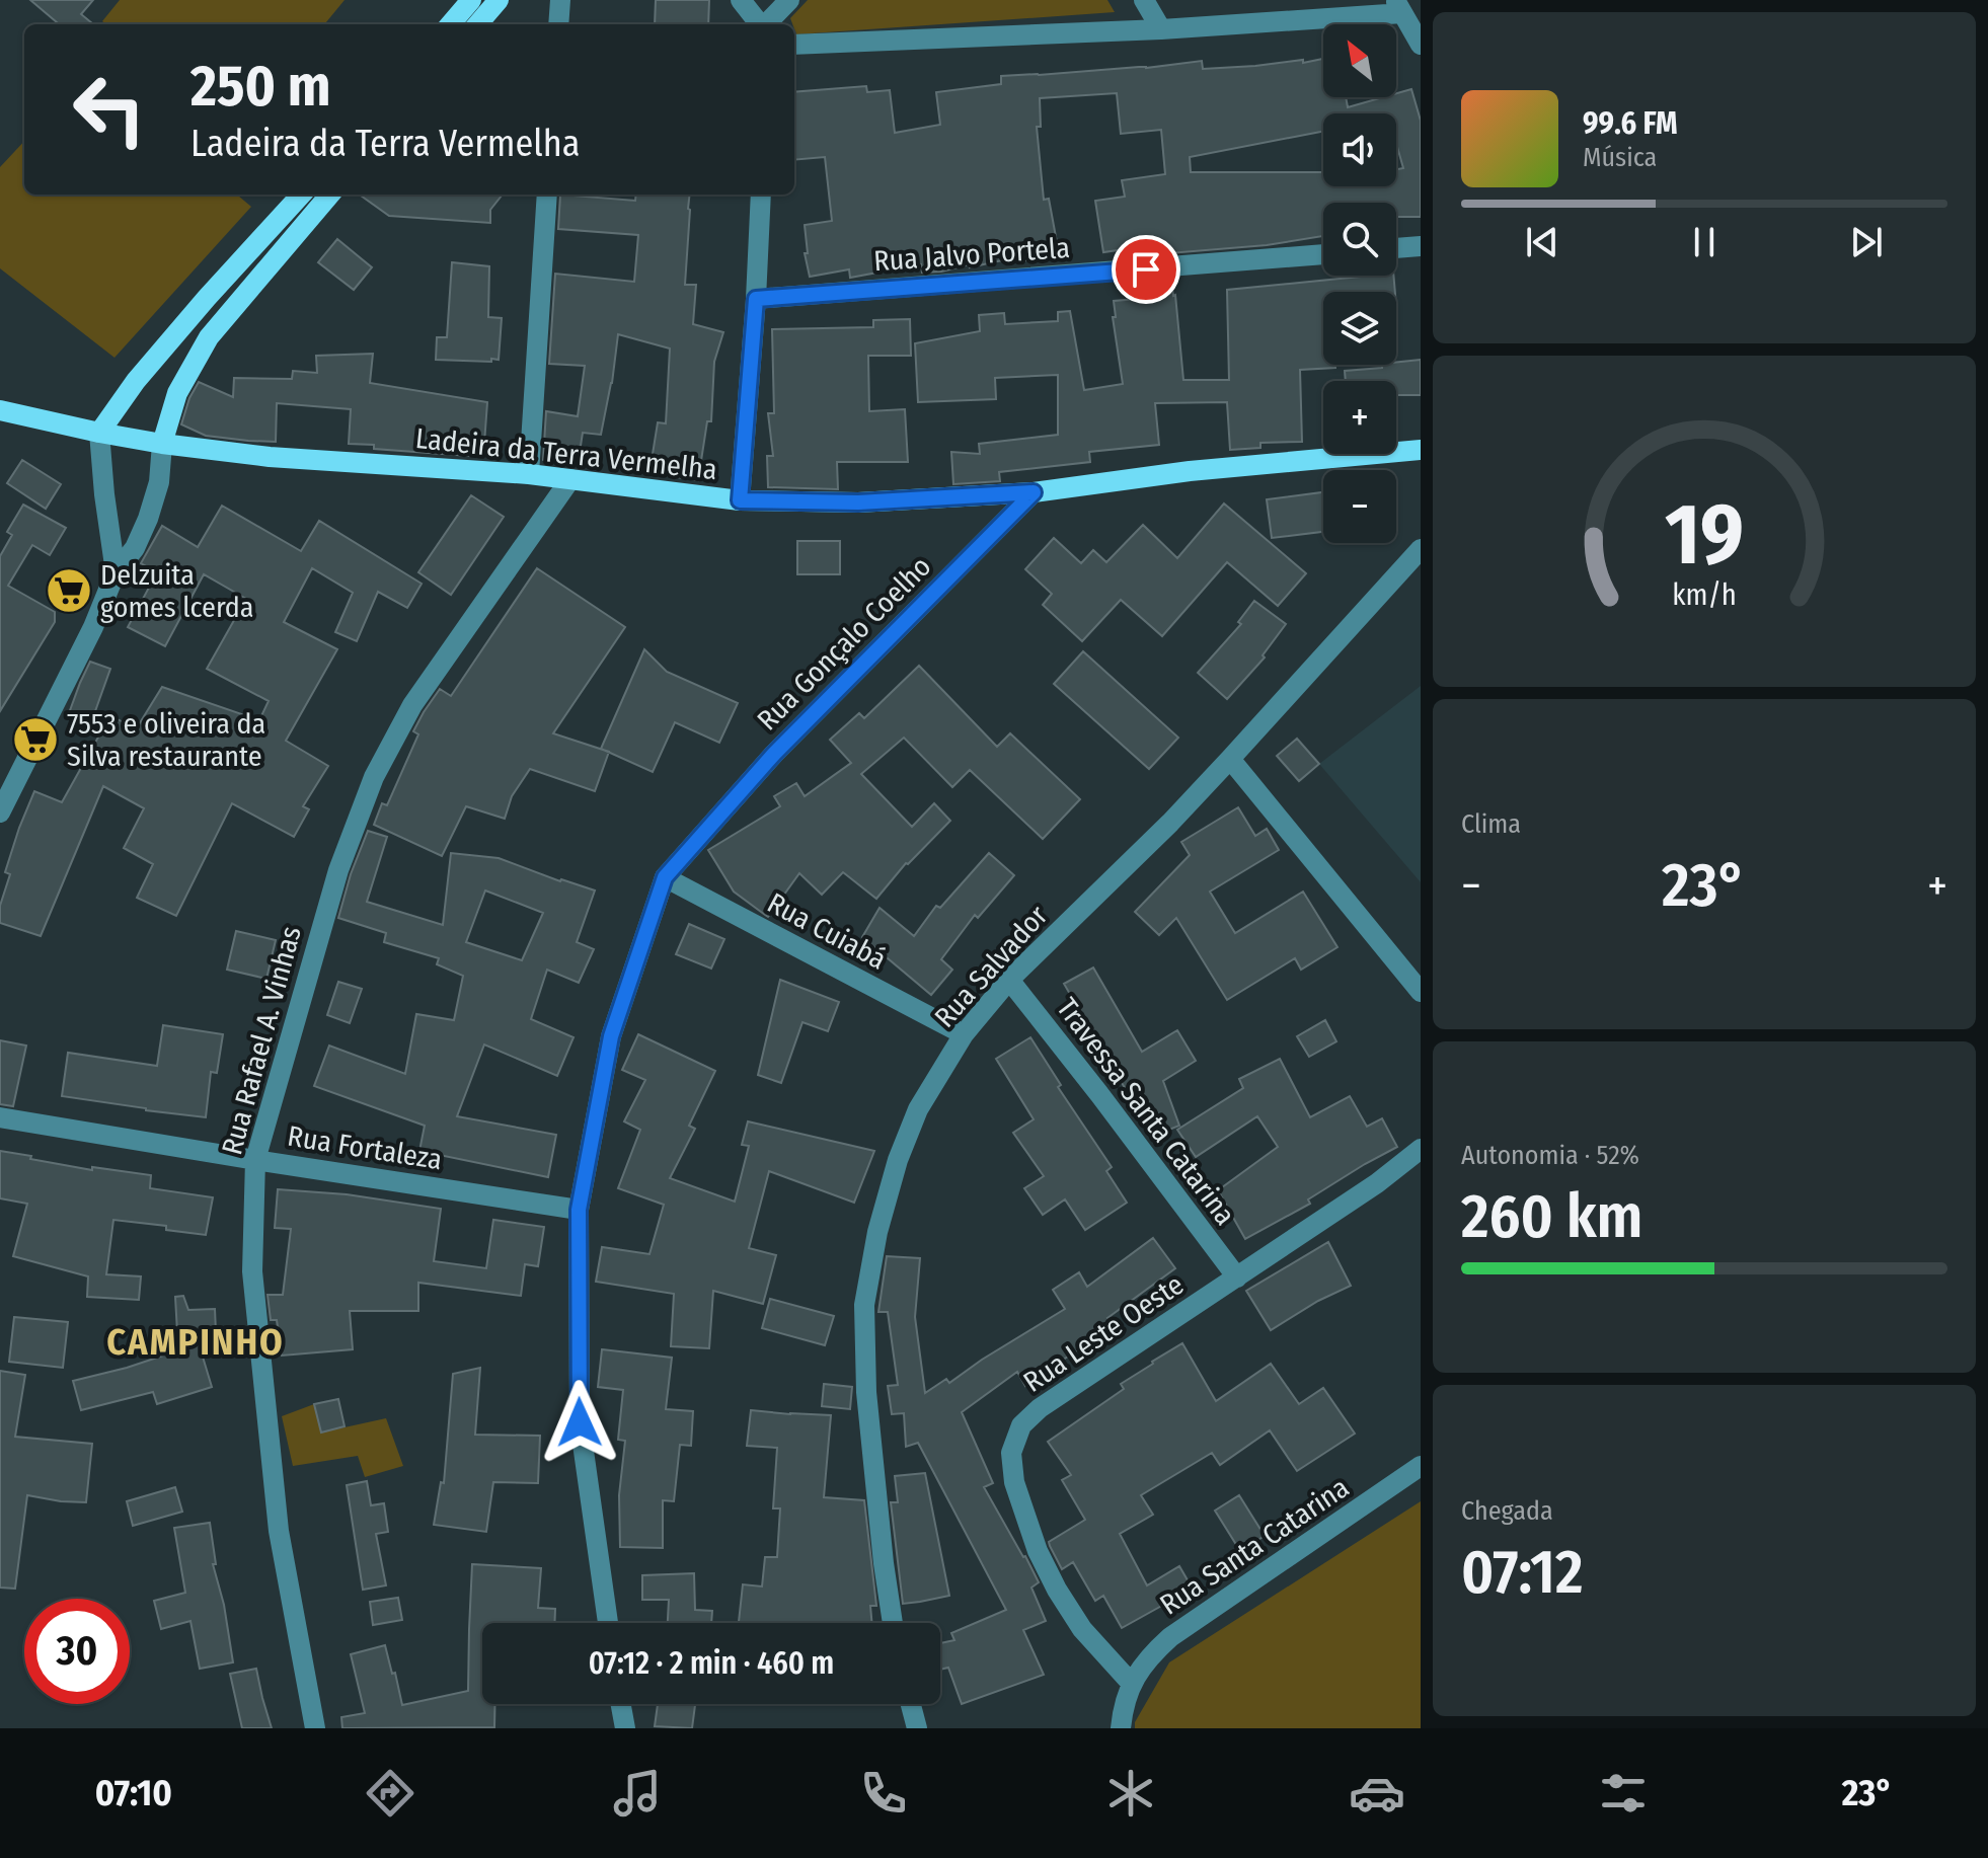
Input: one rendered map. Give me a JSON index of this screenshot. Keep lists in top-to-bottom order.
{
  "streets": {
    "main road": ["Ladeira da Terra Vermelha"],
    "street": [
      "Rua Jalvo Portela",
      "Rua Gonçalo Coelho",
      "Rua Cuiabá",
      "Rua Salvador",
      "Rua Rafael A. Vinhas",
      "Travessa Santa Catarina",
      "Rua Fortaleza",
      "Rua Leste Oeste",
      "Rua Santa Catarina"
    ]
  },
  "crossings": [
    ["Ladeira da Terra Vermelha", "Rua Gonçalo Coelho"],
    ["Ladeira da Terra Vermelha", "Rua Rafael A. Vinhas"],
    ["Rua Gonçalo Coelho", "Rua Cuiabá"],
    ["Rua Gonçalo Coelho", "Rua Fortaleza"],
    ["Rua Cuiabá", "Rua Salvador"],
    ["Rua Salvador", "Travessa Santa Catarina"],
    ["Rua Rafael A. Vinhas", "Rua Fortaleza"],
    ["Travessa Santa Catarina", "Rua Leste Oeste"],
    ["Rua Leste Oeste", "Rua Santa Catarina"]
  ],
  "districts": ["CAMPINHO"],
  "places": {
    "supermarket": ["Delzuita gomes lcerda", "7553 e oliveira da Silva restaurante"]
  },
  "north": "top left",
  "page": {
    "map_buttons": ["+", "−"],
    "turn": ["250 m", "Ladeira da Terra Vermelha"],
    "song": ["99.6 FM", "Música"],
    "tile": [
      "Clima",
      ["Autonomia · 52%", "260 km"],
      ["Chegada", "07:12"]
    ],
    "heat": ["−", "23°", "+"],
    "limit": "30",
    "trip": "07:12 · 2 min · 460 m",
    "tabs": ["07:10", "23°"],
    "gauge": ["19", "km/h"]
  }
}
